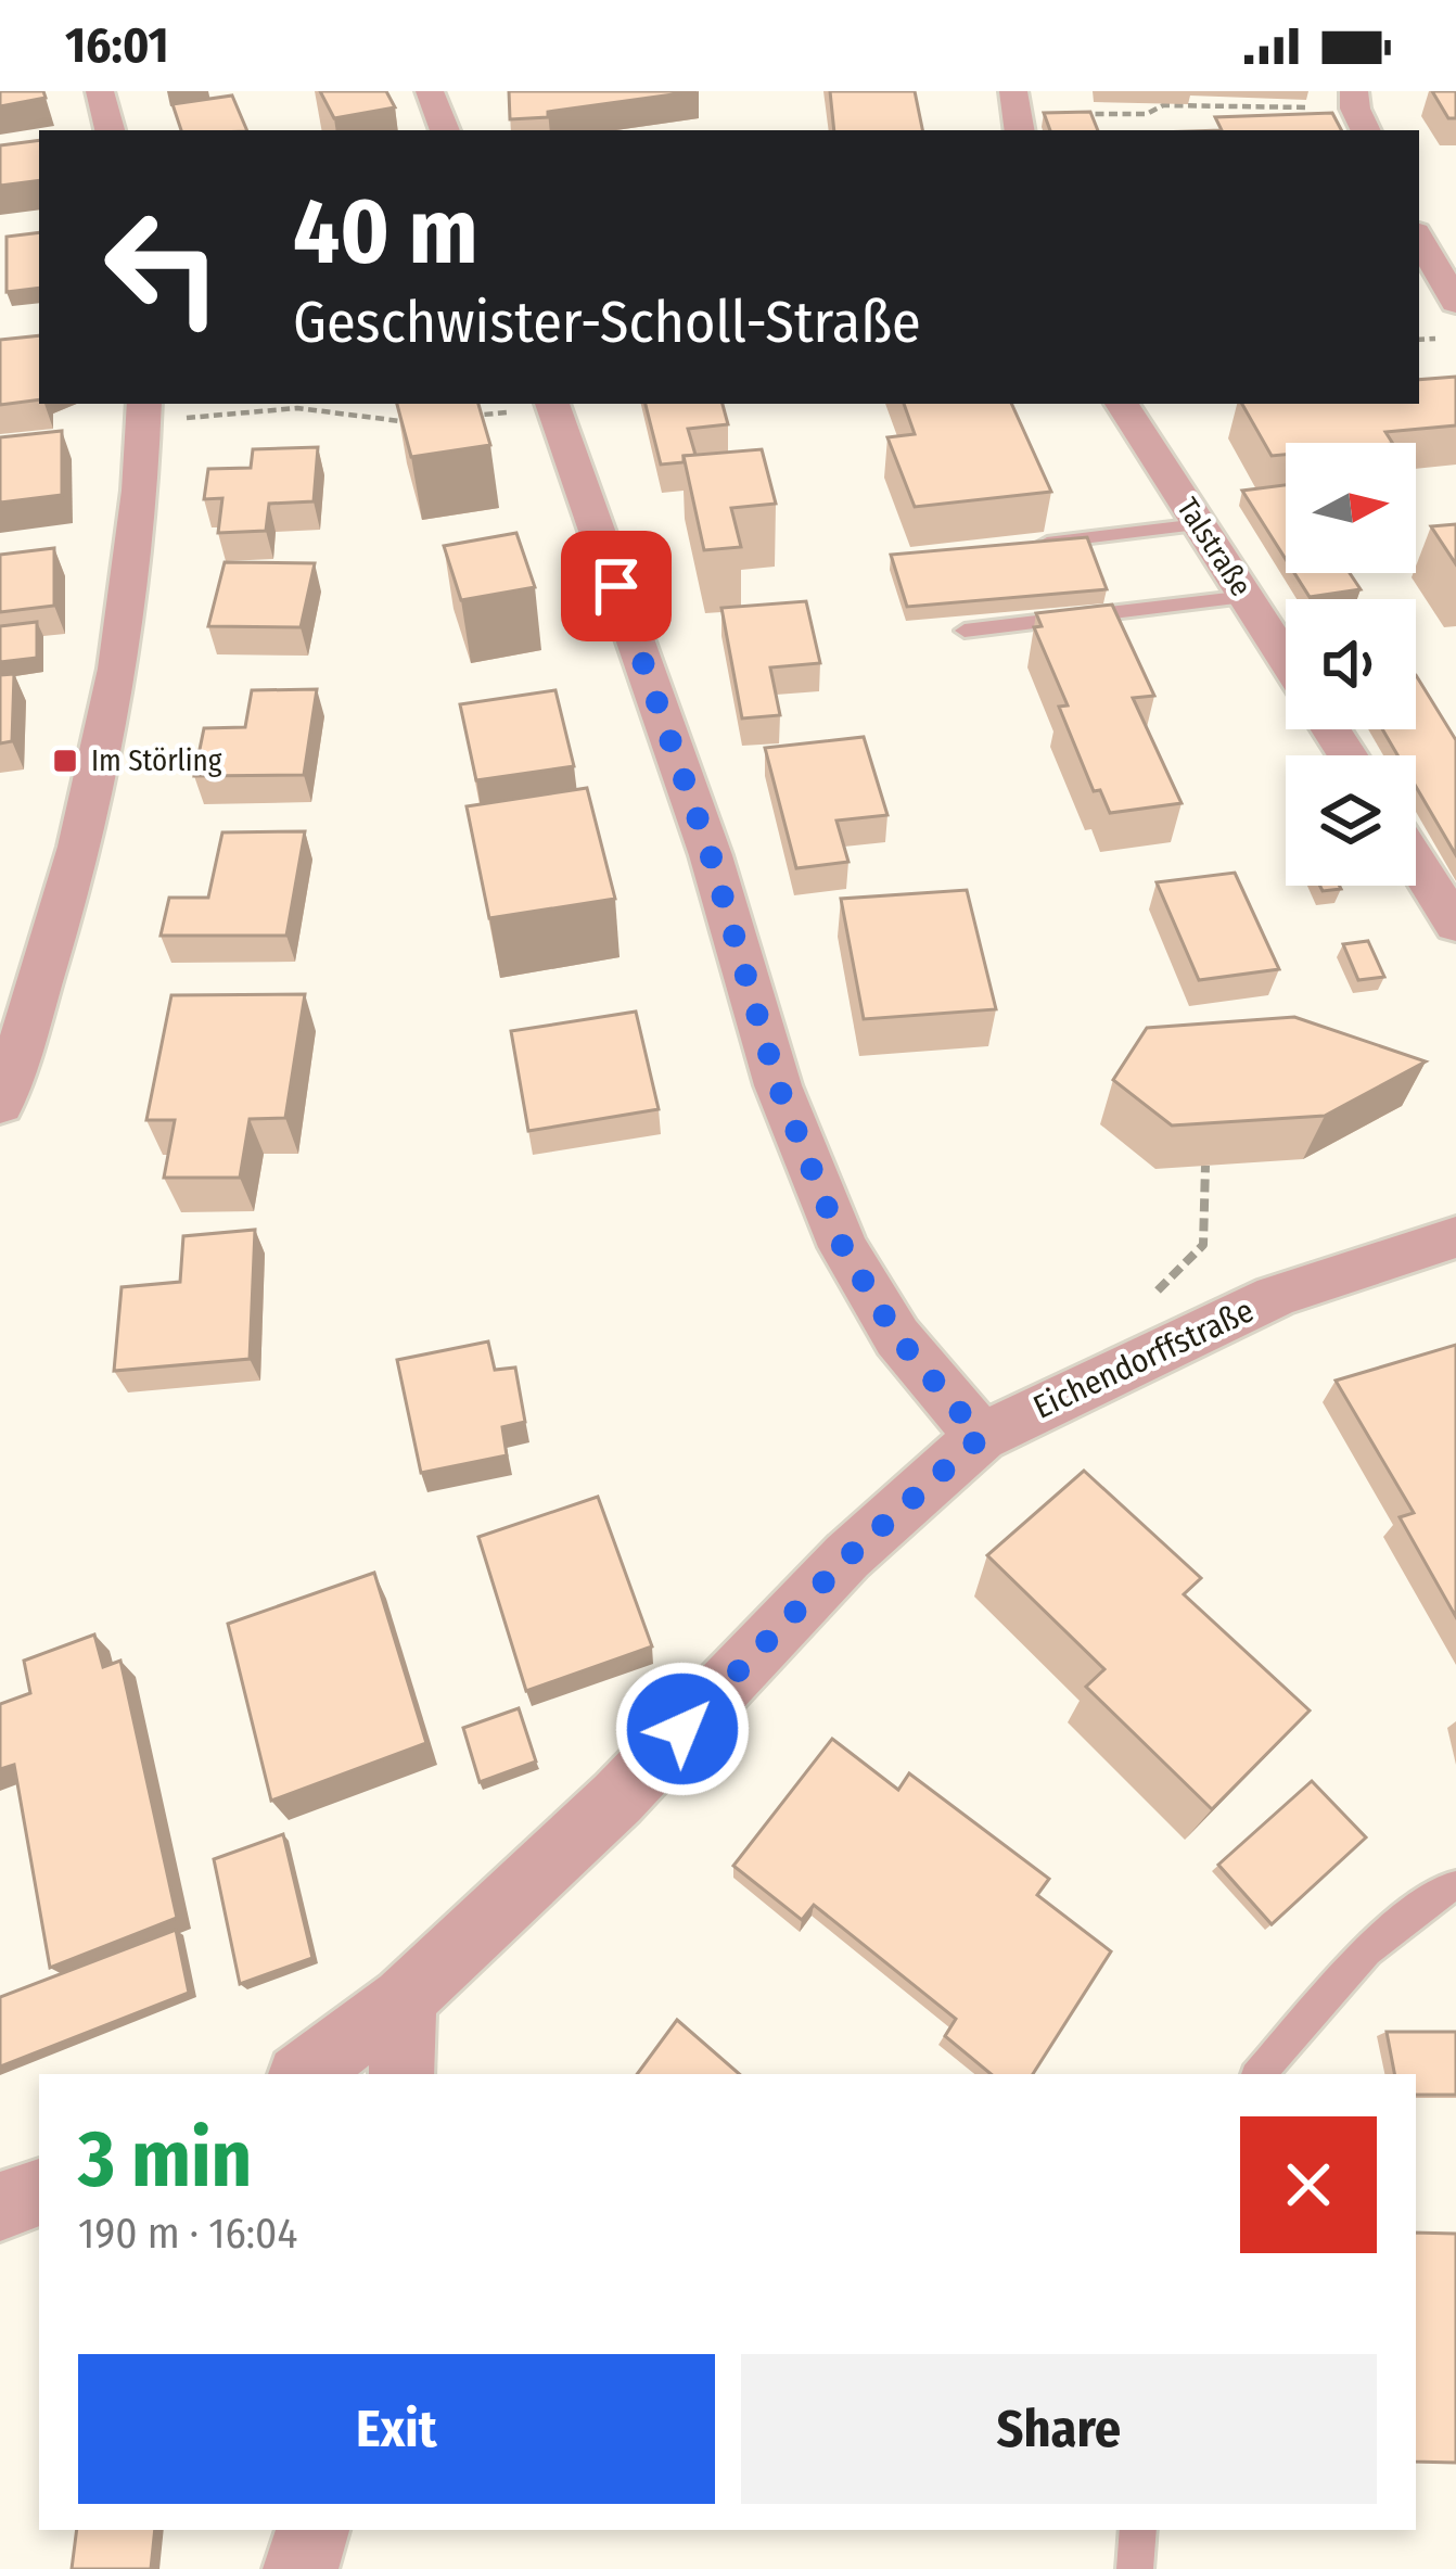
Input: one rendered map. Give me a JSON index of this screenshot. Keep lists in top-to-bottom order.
{
  "streets": {
    "street": ["Talstraße", "Eichendorffstraße"]
  },
  "places": {
    "transit": ["Im Störling"]
  },
  "north": "right",
  "page": {
    "status": "16:01",
    "turn": ["40 m", "Geschwister-Scholl-Straße"],
    "heading": ["3 min", "190 m · 16:04"],
    "buttons": ["Exit", "Share"]
  }
}
